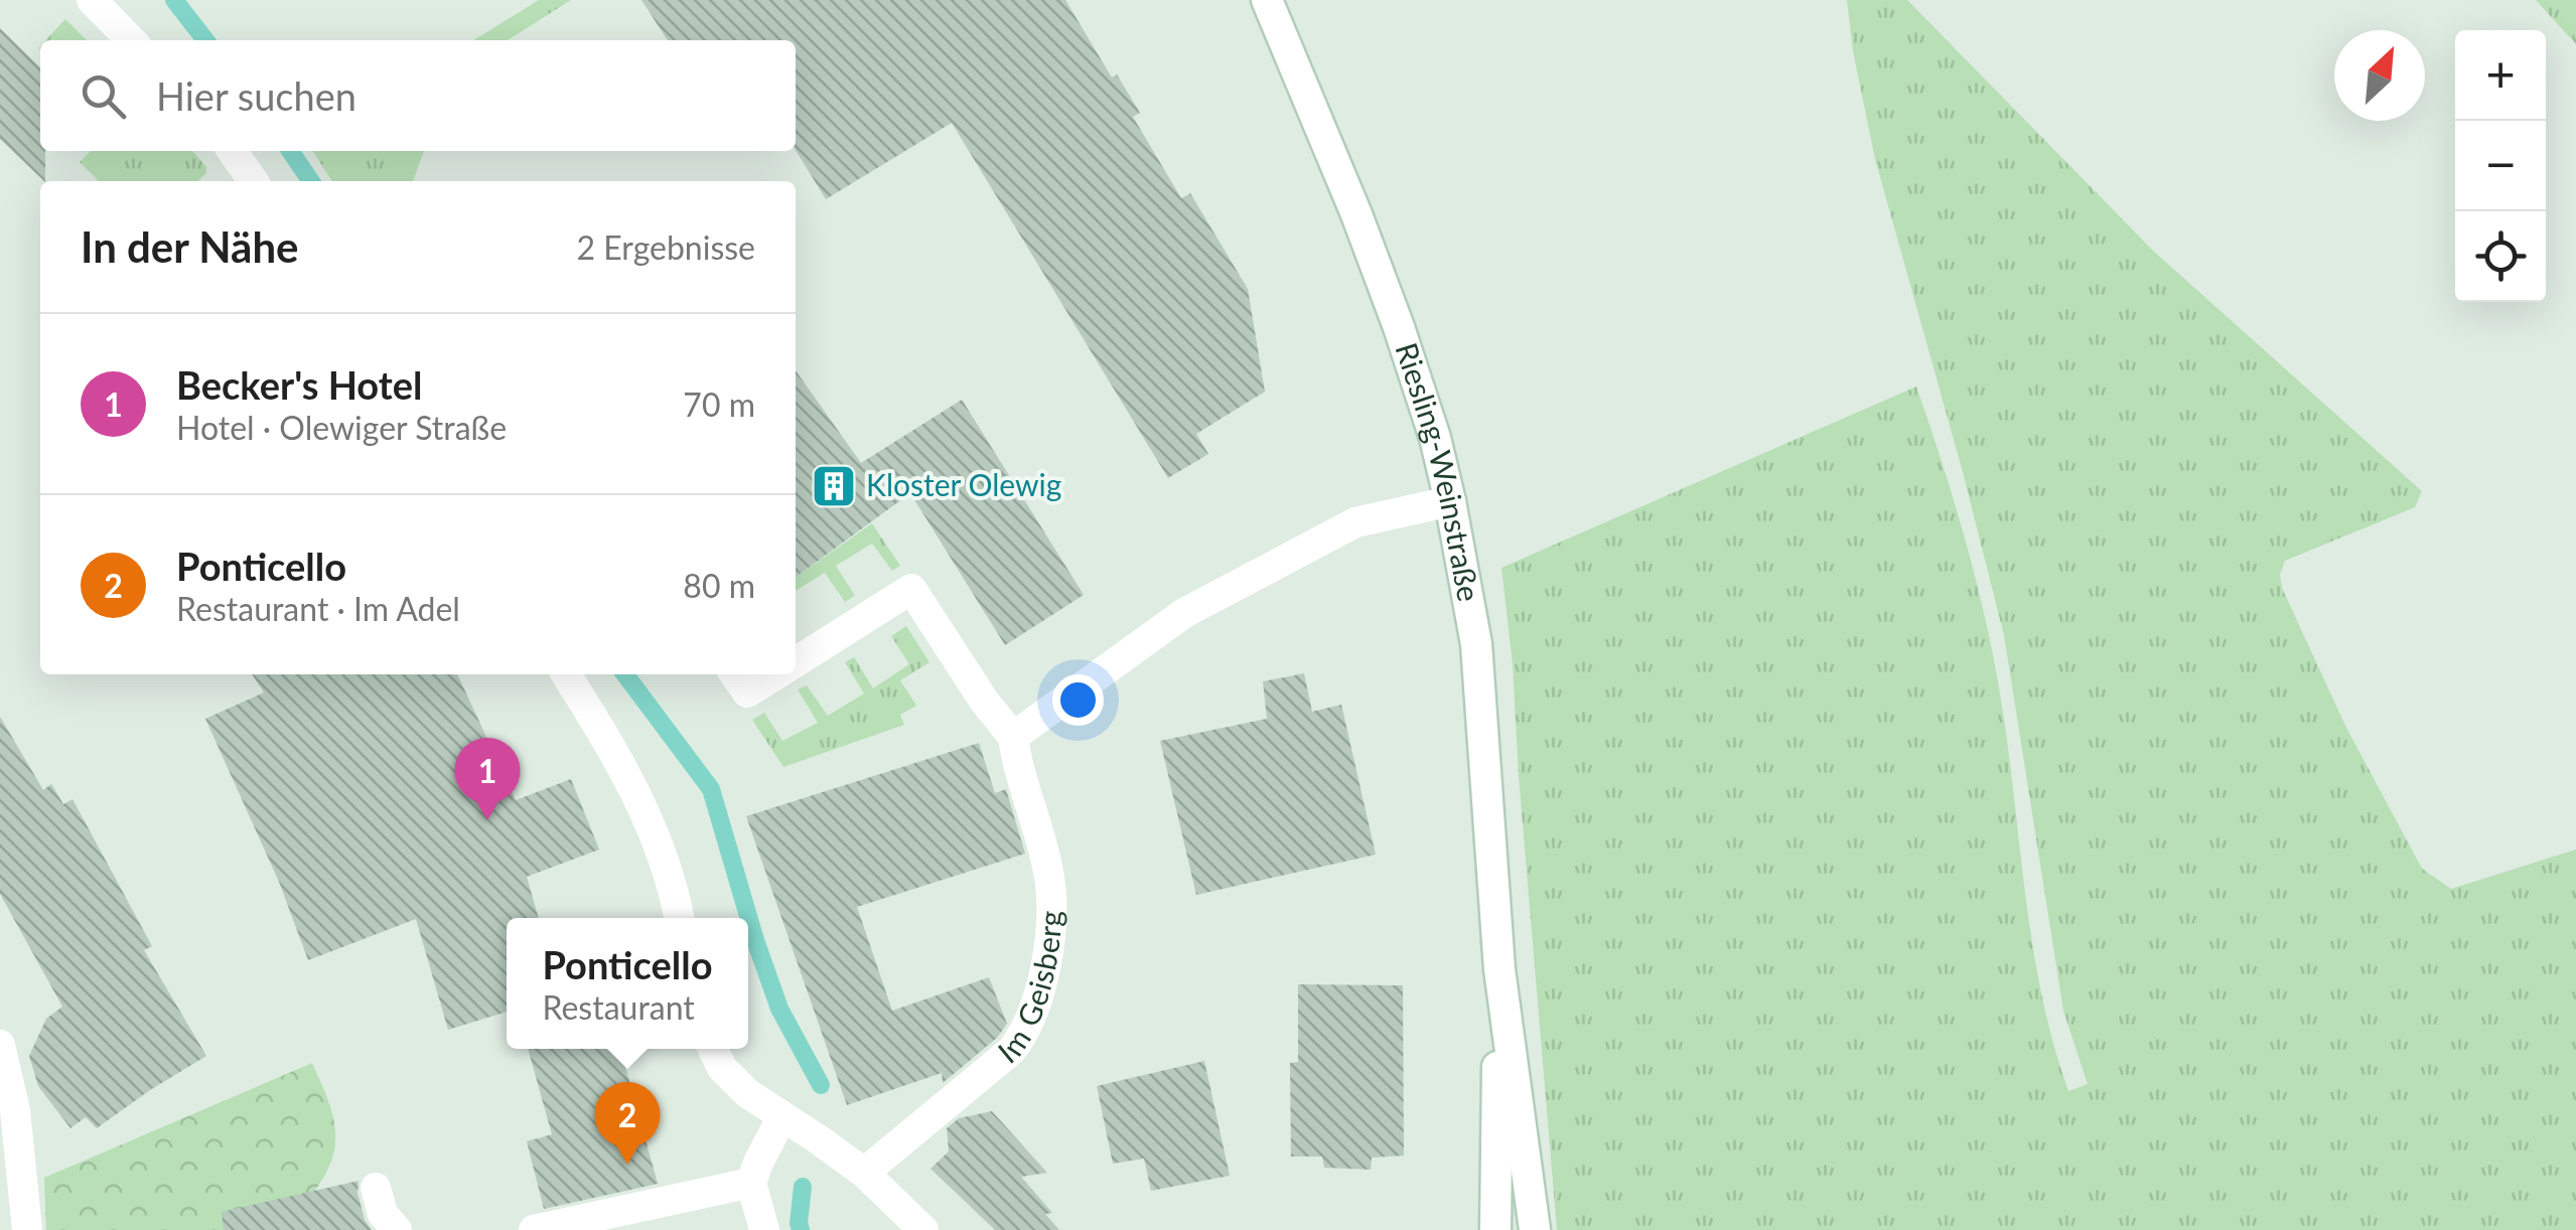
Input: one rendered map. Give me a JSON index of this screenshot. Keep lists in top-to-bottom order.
{
  "streets": {
    "street": ["Riesling-Weinstraße", "Im Geisberg"]
  },
  "places": {
    "building": ["Kloster Olewig"]
  },
  "north": "top right",
  "page": {
    "map_buttons": ["+", "−"],
    "search": "Hier suchen",
    "heading": ["In der Nähe", "2 Ergebnisse"],
    "list": [
      {
        "mark": "1",
        "name": "Becker's Hotel",
        "note": "Hotel · Olewiger Straße",
        "value": "70 m"
      },
      {
        "mark": "2",
        "name": "Ponticello",
        "note": "Restaurant · Im Adel",
        "value": "80 m"
      }
    ],
    "pins": ["1", "2"],
    "popup": ["Ponticello", "Restaurant"]
  }
}
